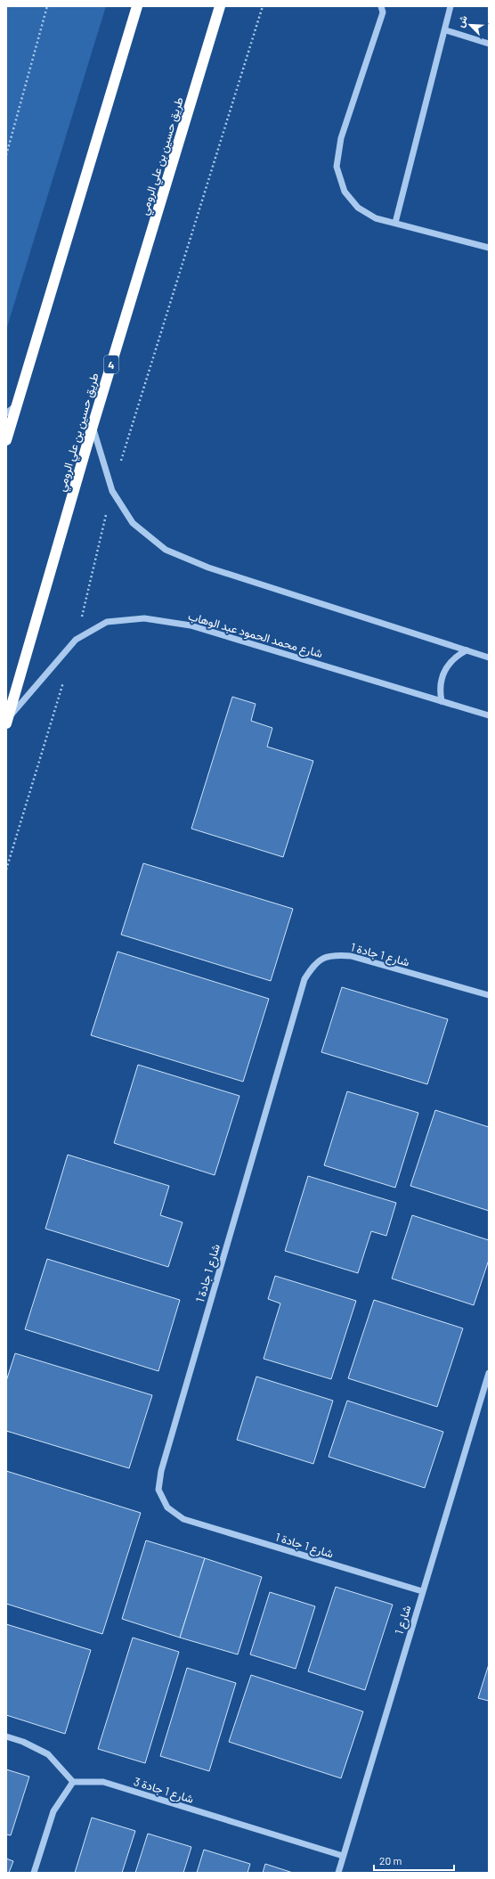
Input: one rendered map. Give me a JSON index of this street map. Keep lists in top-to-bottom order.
{
  "streets": {
    "highway": ["طريق حسين بن علي الرومي", "4"],
    "street": [
      "شارع محمد الحمود عبد الوهاب",
      "شارع 1 جادة 1",
      "شارع 1",
      "شارع 1 جادة 3"
    ]
  },
  "crossings": [
    ["طريق حسين بن علي الرومي", "شارع محمد الحمود عبد الوهاب"],
    ["شارع 1 جادة 1", "شارع 1"],
    ["شارع 1", "شارع 1 جادة 3"]
  ],
  "scale_bar": "20 m",
  "north": "top left"
}
